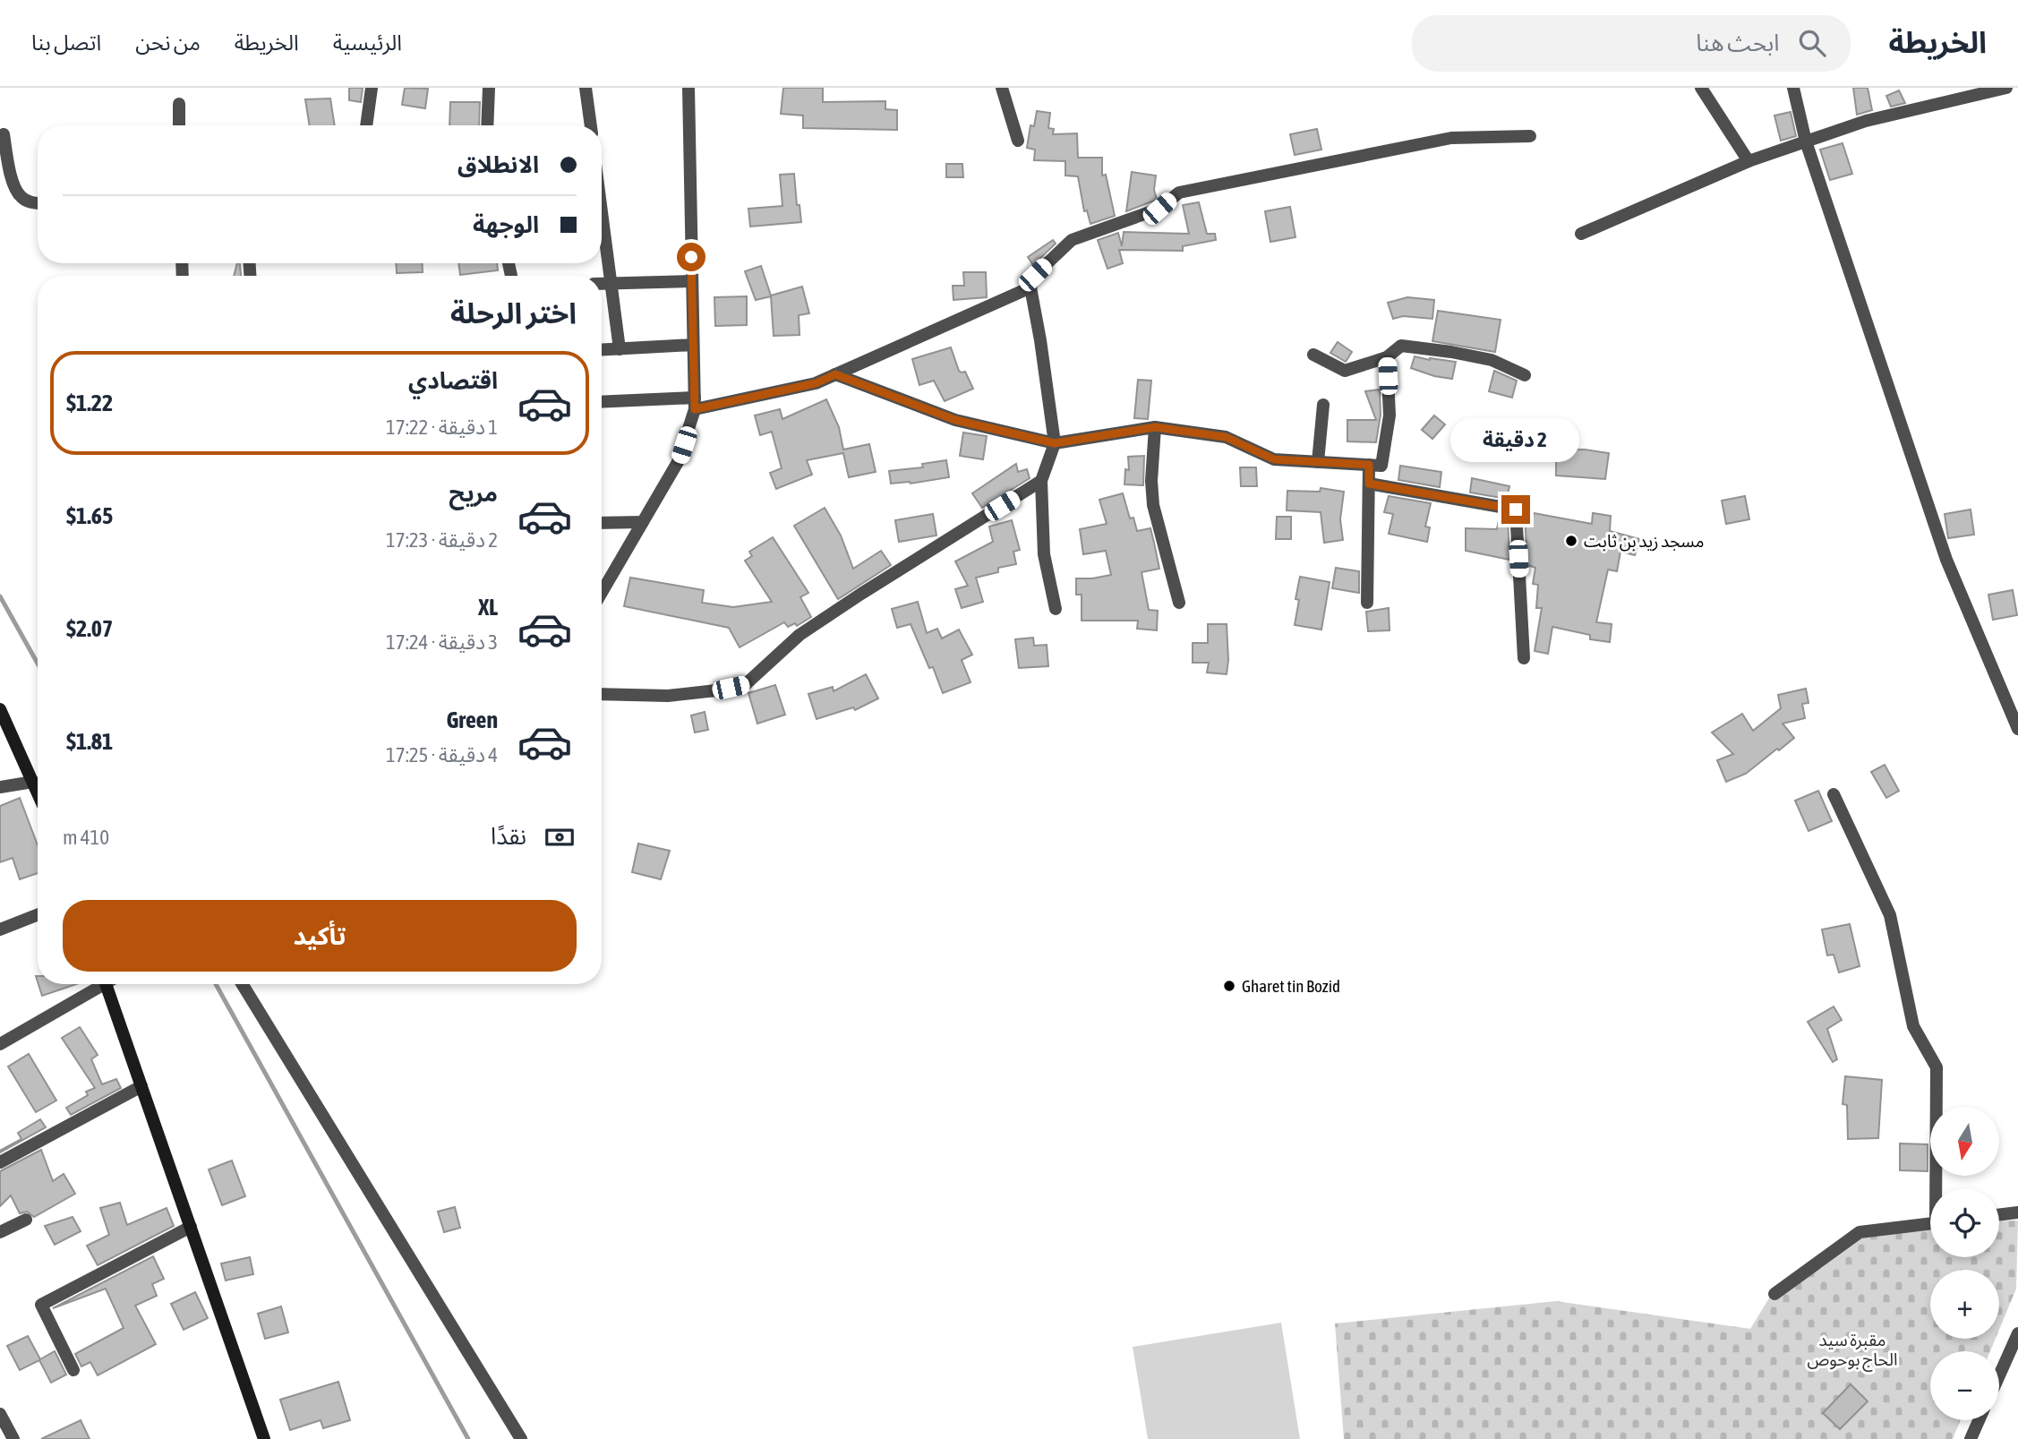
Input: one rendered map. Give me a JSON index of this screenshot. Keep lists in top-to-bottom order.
{
  "parks": ["مقبرة سيد الحاج بوحوص"],
  "places": ["مسجد زيد بن ثابت", "Gharet tin Bozid"],
  "north": "bottom",
  "page": {
    "header": "الخريطة",
    "search": "ابحث هنا",
    "nav": [
      "الرئيسية",
      "الخريطة",
      "من نحن",
      "اتصل بنا"
    ],
    "banner": ["الانطلاق", "الوجهة"],
    "heading": "اختر الرحلة",
    "list": [
      {
        "name": "اقتصادي",
        "note": "1 دقيقة · 17:22",
        "value": "$1.22"
      },
      {
        "name": "مريح",
        "note": "2 دقيقة · 17:23",
        "value": "$1.65"
      },
      {
        "name": "XL",
        "note": "3 دقيقة · 17:24",
        "value": "$2.07"
      },
      {
        "name": "Green",
        "note": "4 دقيقة · 17:25",
        "value": "$1.81"
      }
    ],
    "bubble": "2 دقيقة",
    "pay": ["نقدًا", "410 m"],
    "buttons": "تأكيد",
    "map_buttons": ["+", "−"]
  }
}
